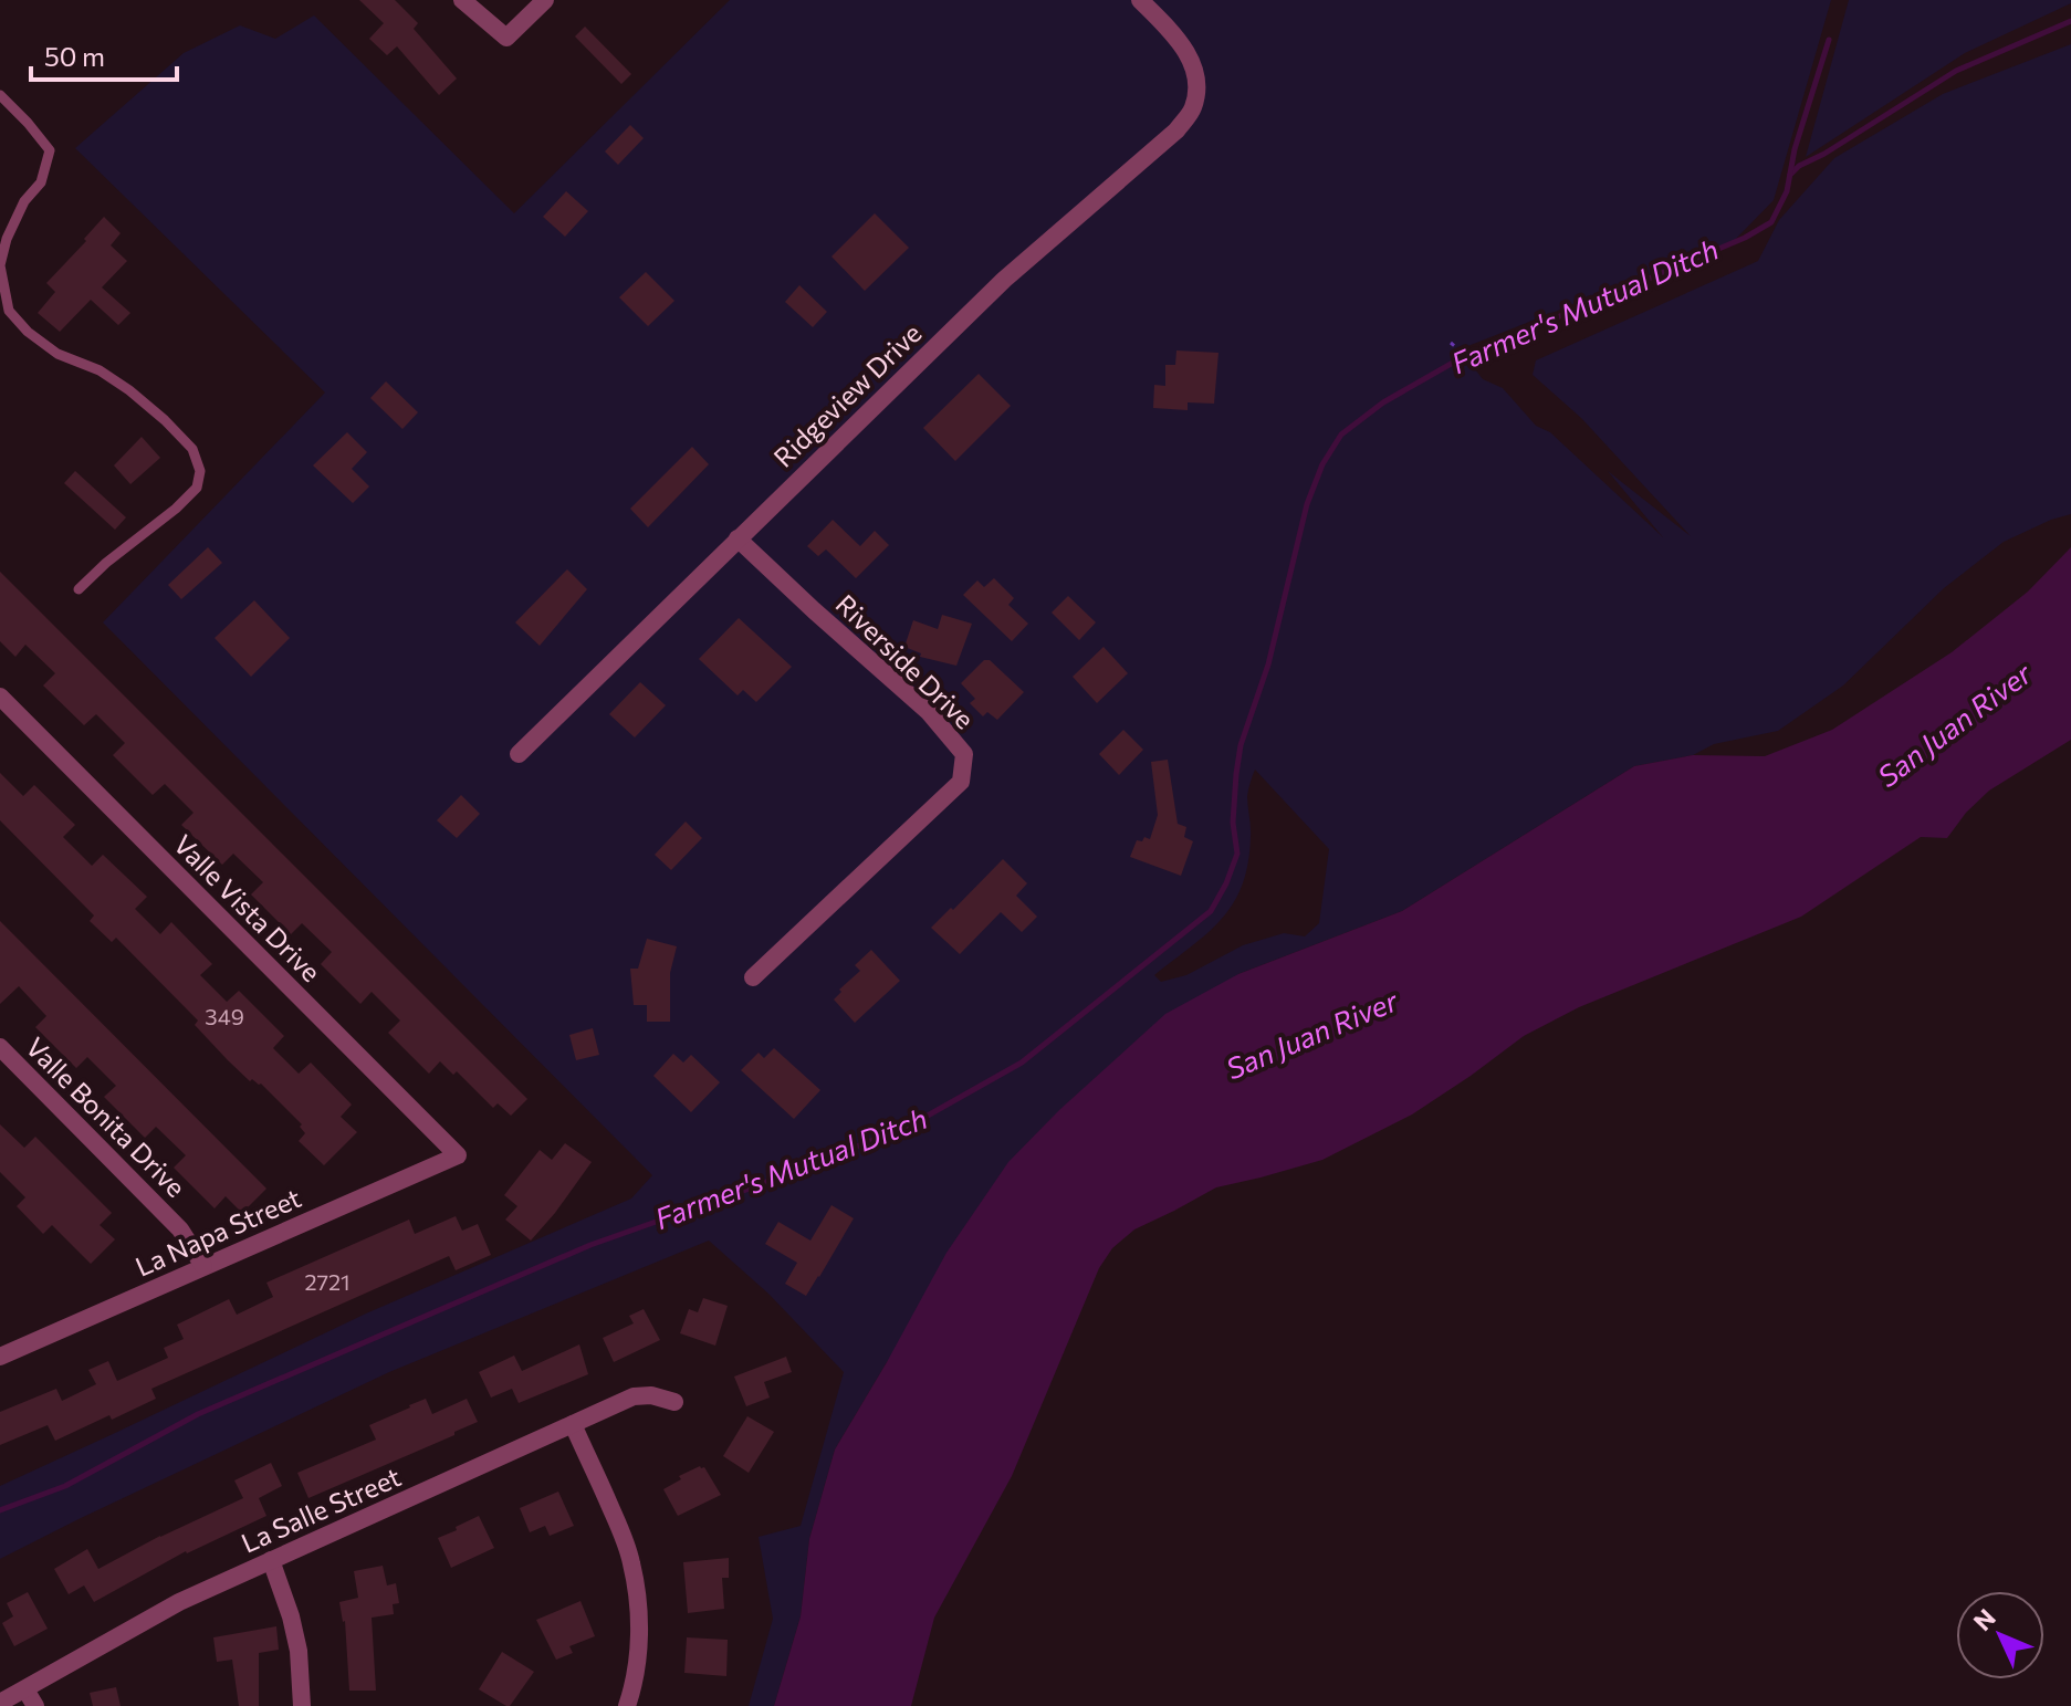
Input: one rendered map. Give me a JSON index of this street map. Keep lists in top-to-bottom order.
{
  "streets": {
    "street": [
      "Ridgeview Drive",
      "Riverside Drive",
      "Valle Vista Drive",
      "Valle Bonita Drive",
      "La Napa Street",
      "La Salle Street"
    ]
  },
  "crossings": [
    ["Ridgeview Drive", "Riverside Drive"],
    ["Valle Vista Drive", "La Napa Street"],
    ["Valle Bonita Drive", "La Napa Street"]
  ],
  "water": ["Farmer's Mutual Ditch", "San Juan River"],
  "house_numbers": ["349", "2721"],
  "scale_bar": "50 m",
  "north": "top left"
}
